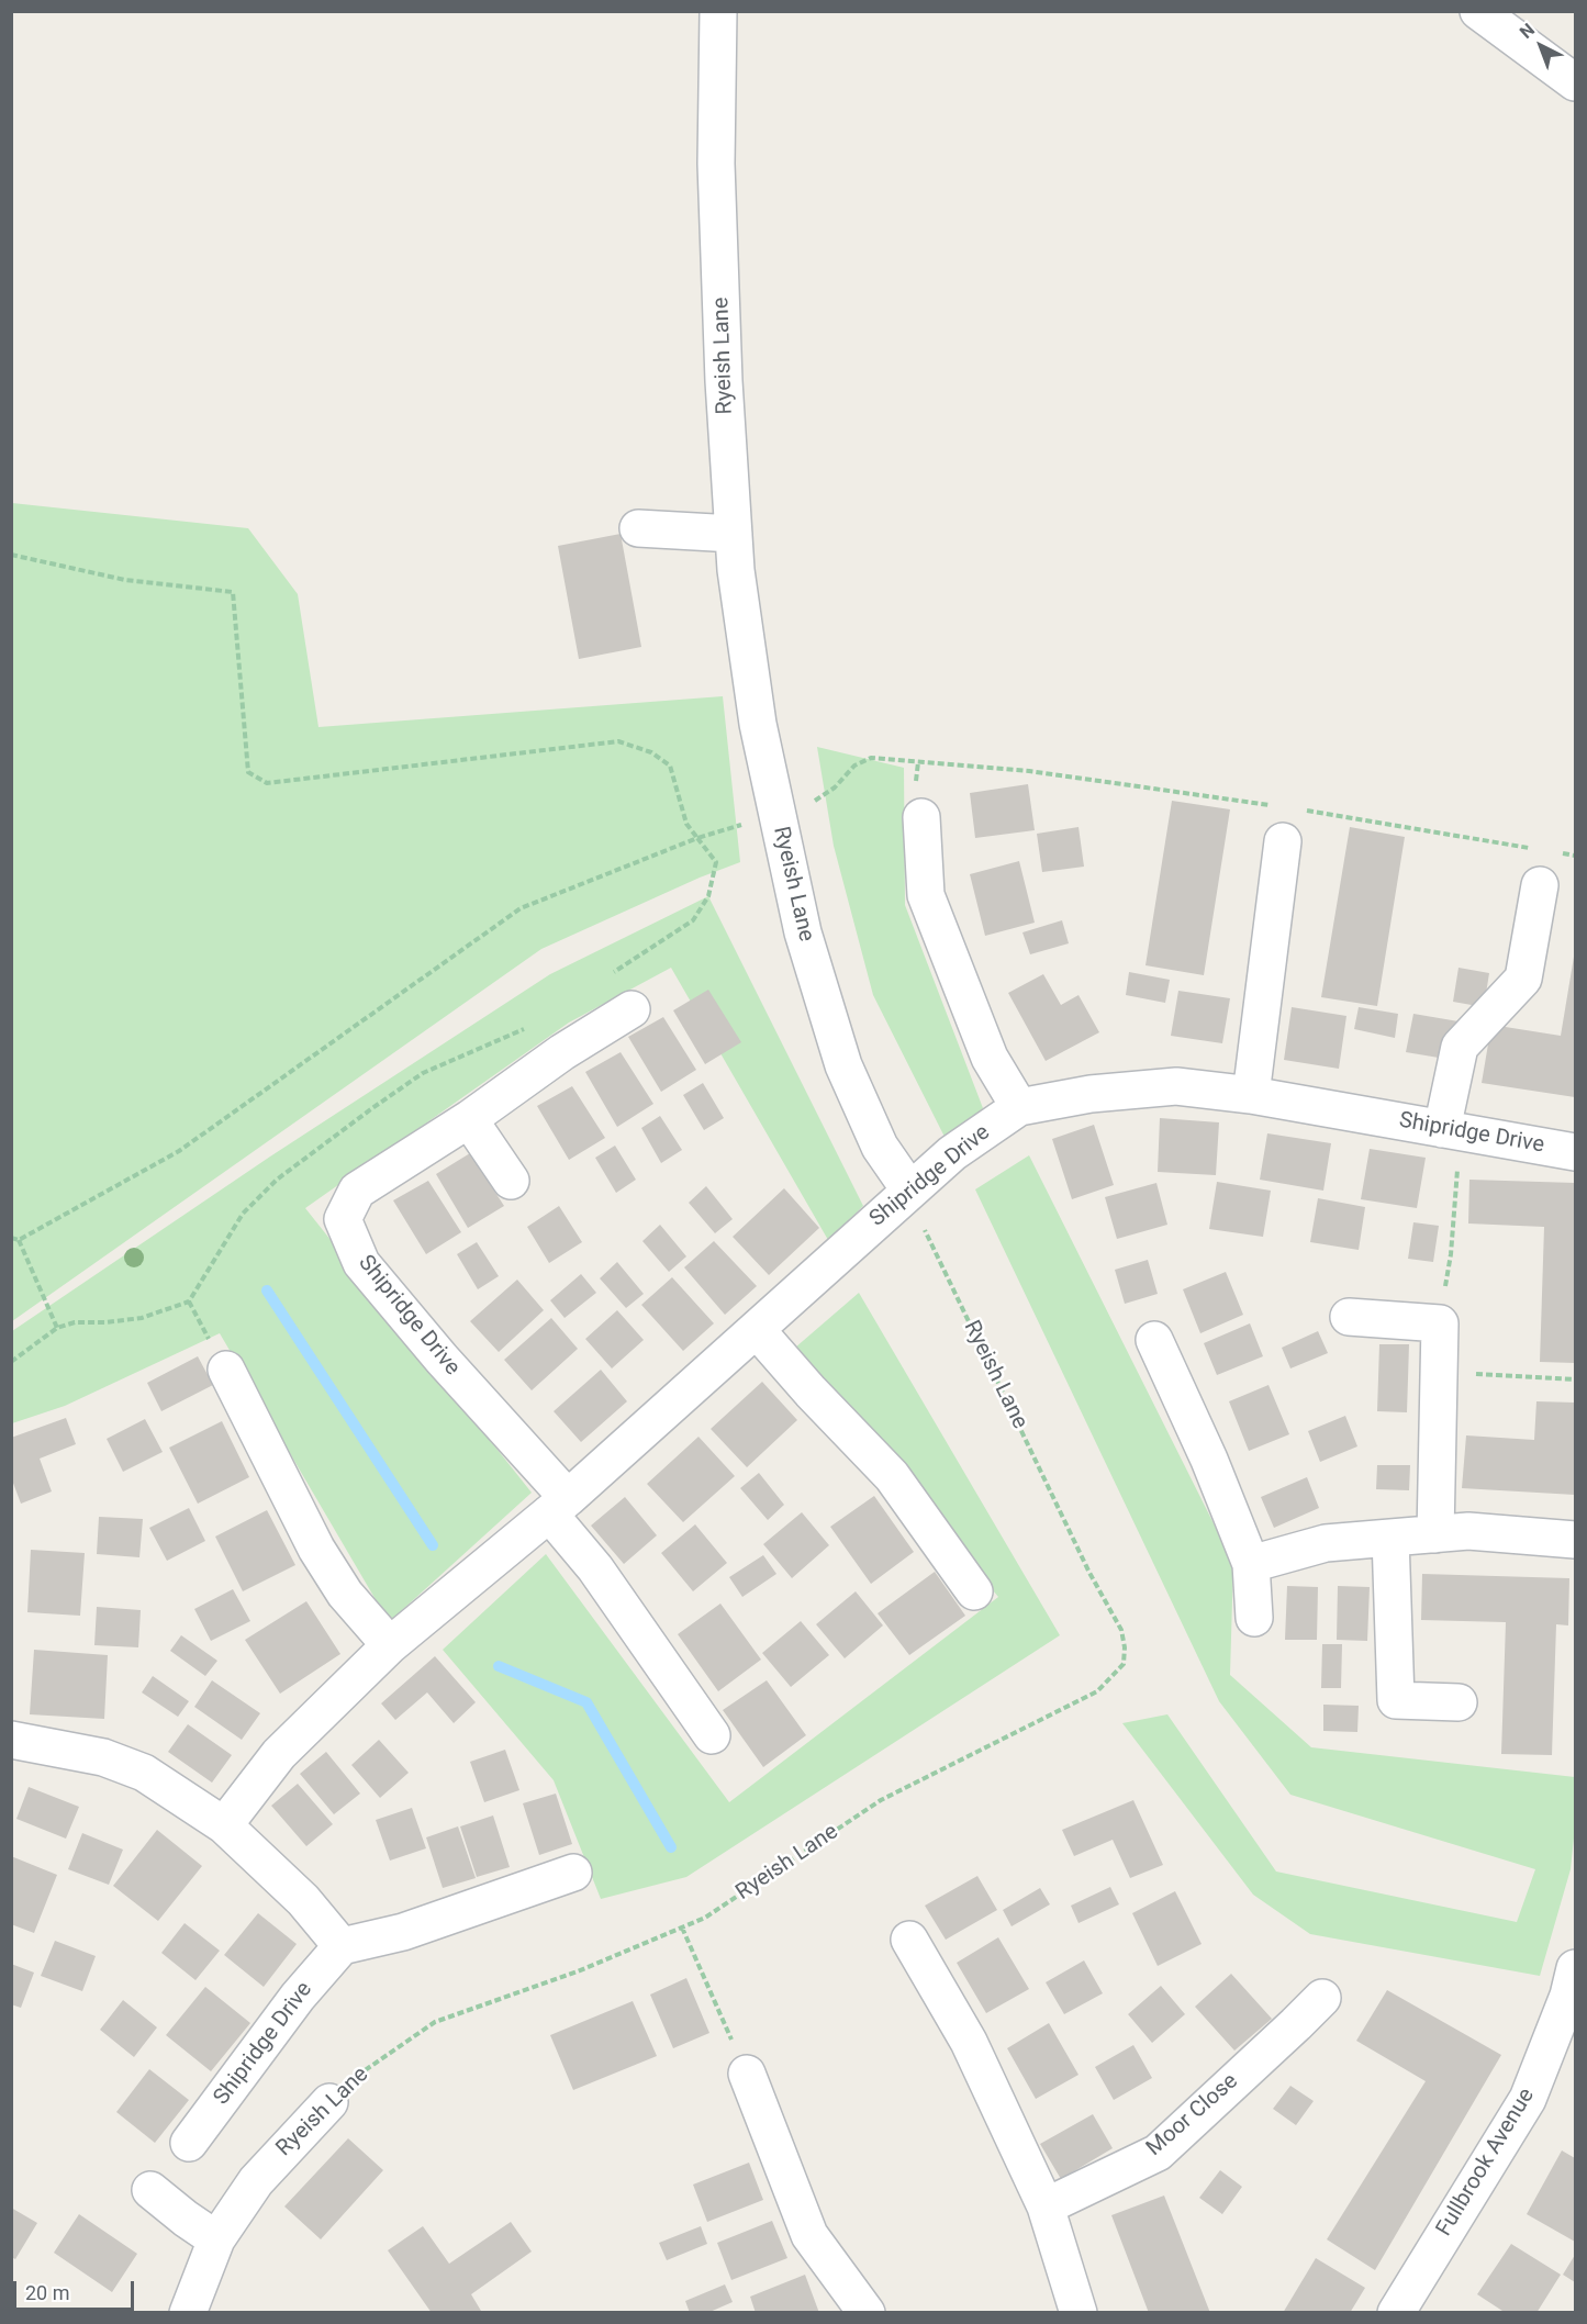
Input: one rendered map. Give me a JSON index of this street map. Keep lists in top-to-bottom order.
{
  "streets": {
    "street": [
      "Ryeish Lane",
      "Shipridge Drive",
      "Moor Close",
      "Fullbrook Avenue"
    ]
  },
  "crossings": [
    ["Ryeish Lane", "Shipridge Drive"]
  ],
  "scale_bar": "20 m",
  "north": "top left"
}
